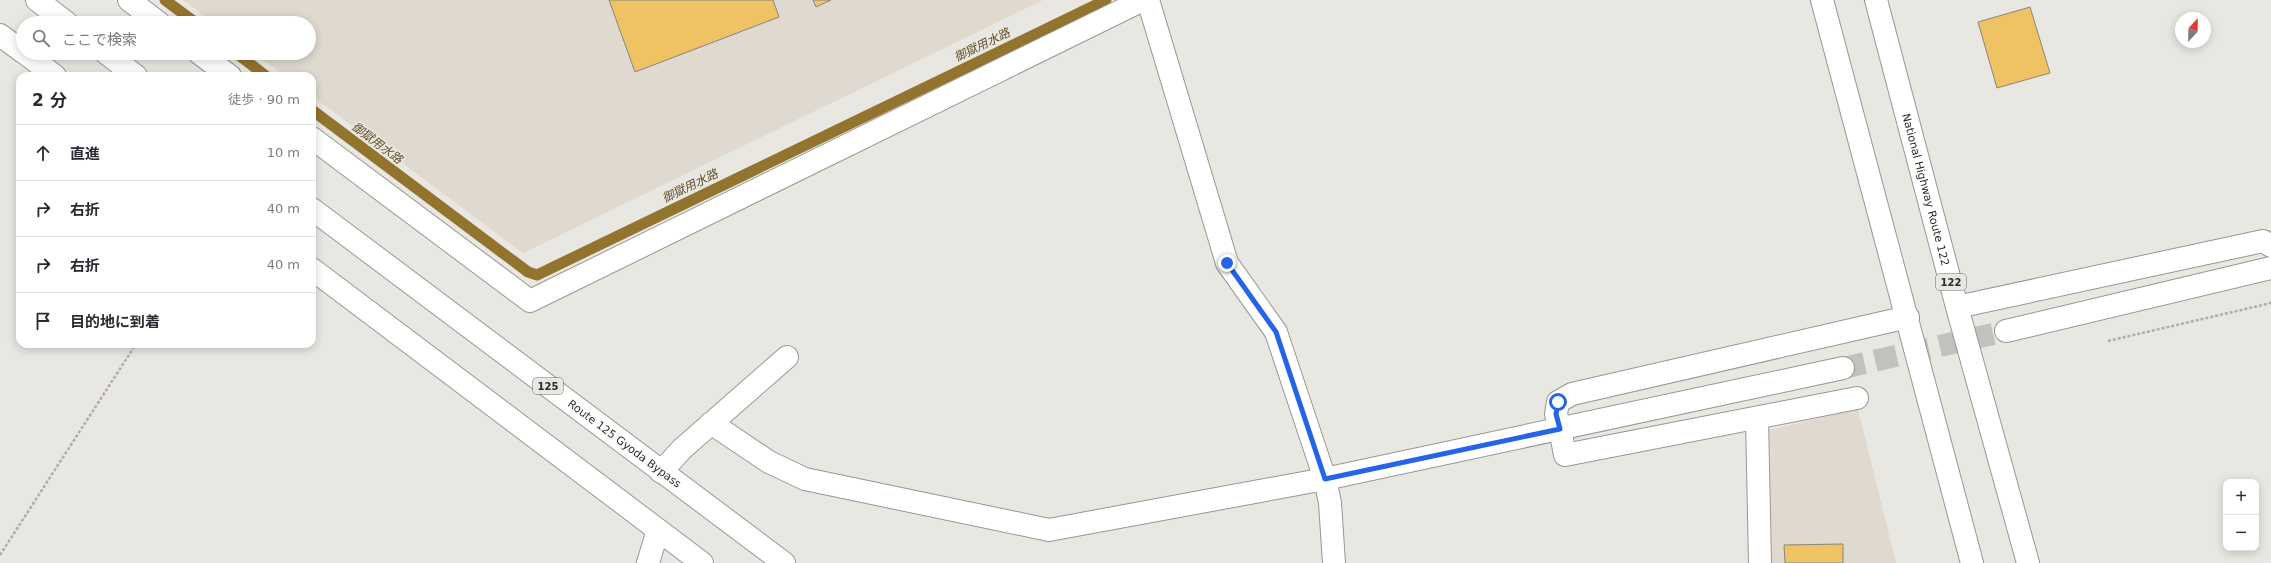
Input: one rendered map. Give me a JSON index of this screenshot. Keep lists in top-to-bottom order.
{
  "streets": {
    "main road": [
      "National Highway Route 122",
      "122",
      "125",
      "Route 125 Gyoda Bypass"
    ]
  },
  "water": ["御獄用水路"],
  "north": "top",
  "page": {
    "search": "ここで検索",
    "heading": ["2 分", "徒歩 · 90 m"],
    "list": [
      ["直進", "10 m"],
      ["右折", "40 m"],
      ["右折", "40 m"],
      "目的地に到着"
    ],
    "map_buttons": ["+", "−"]
  }
}
